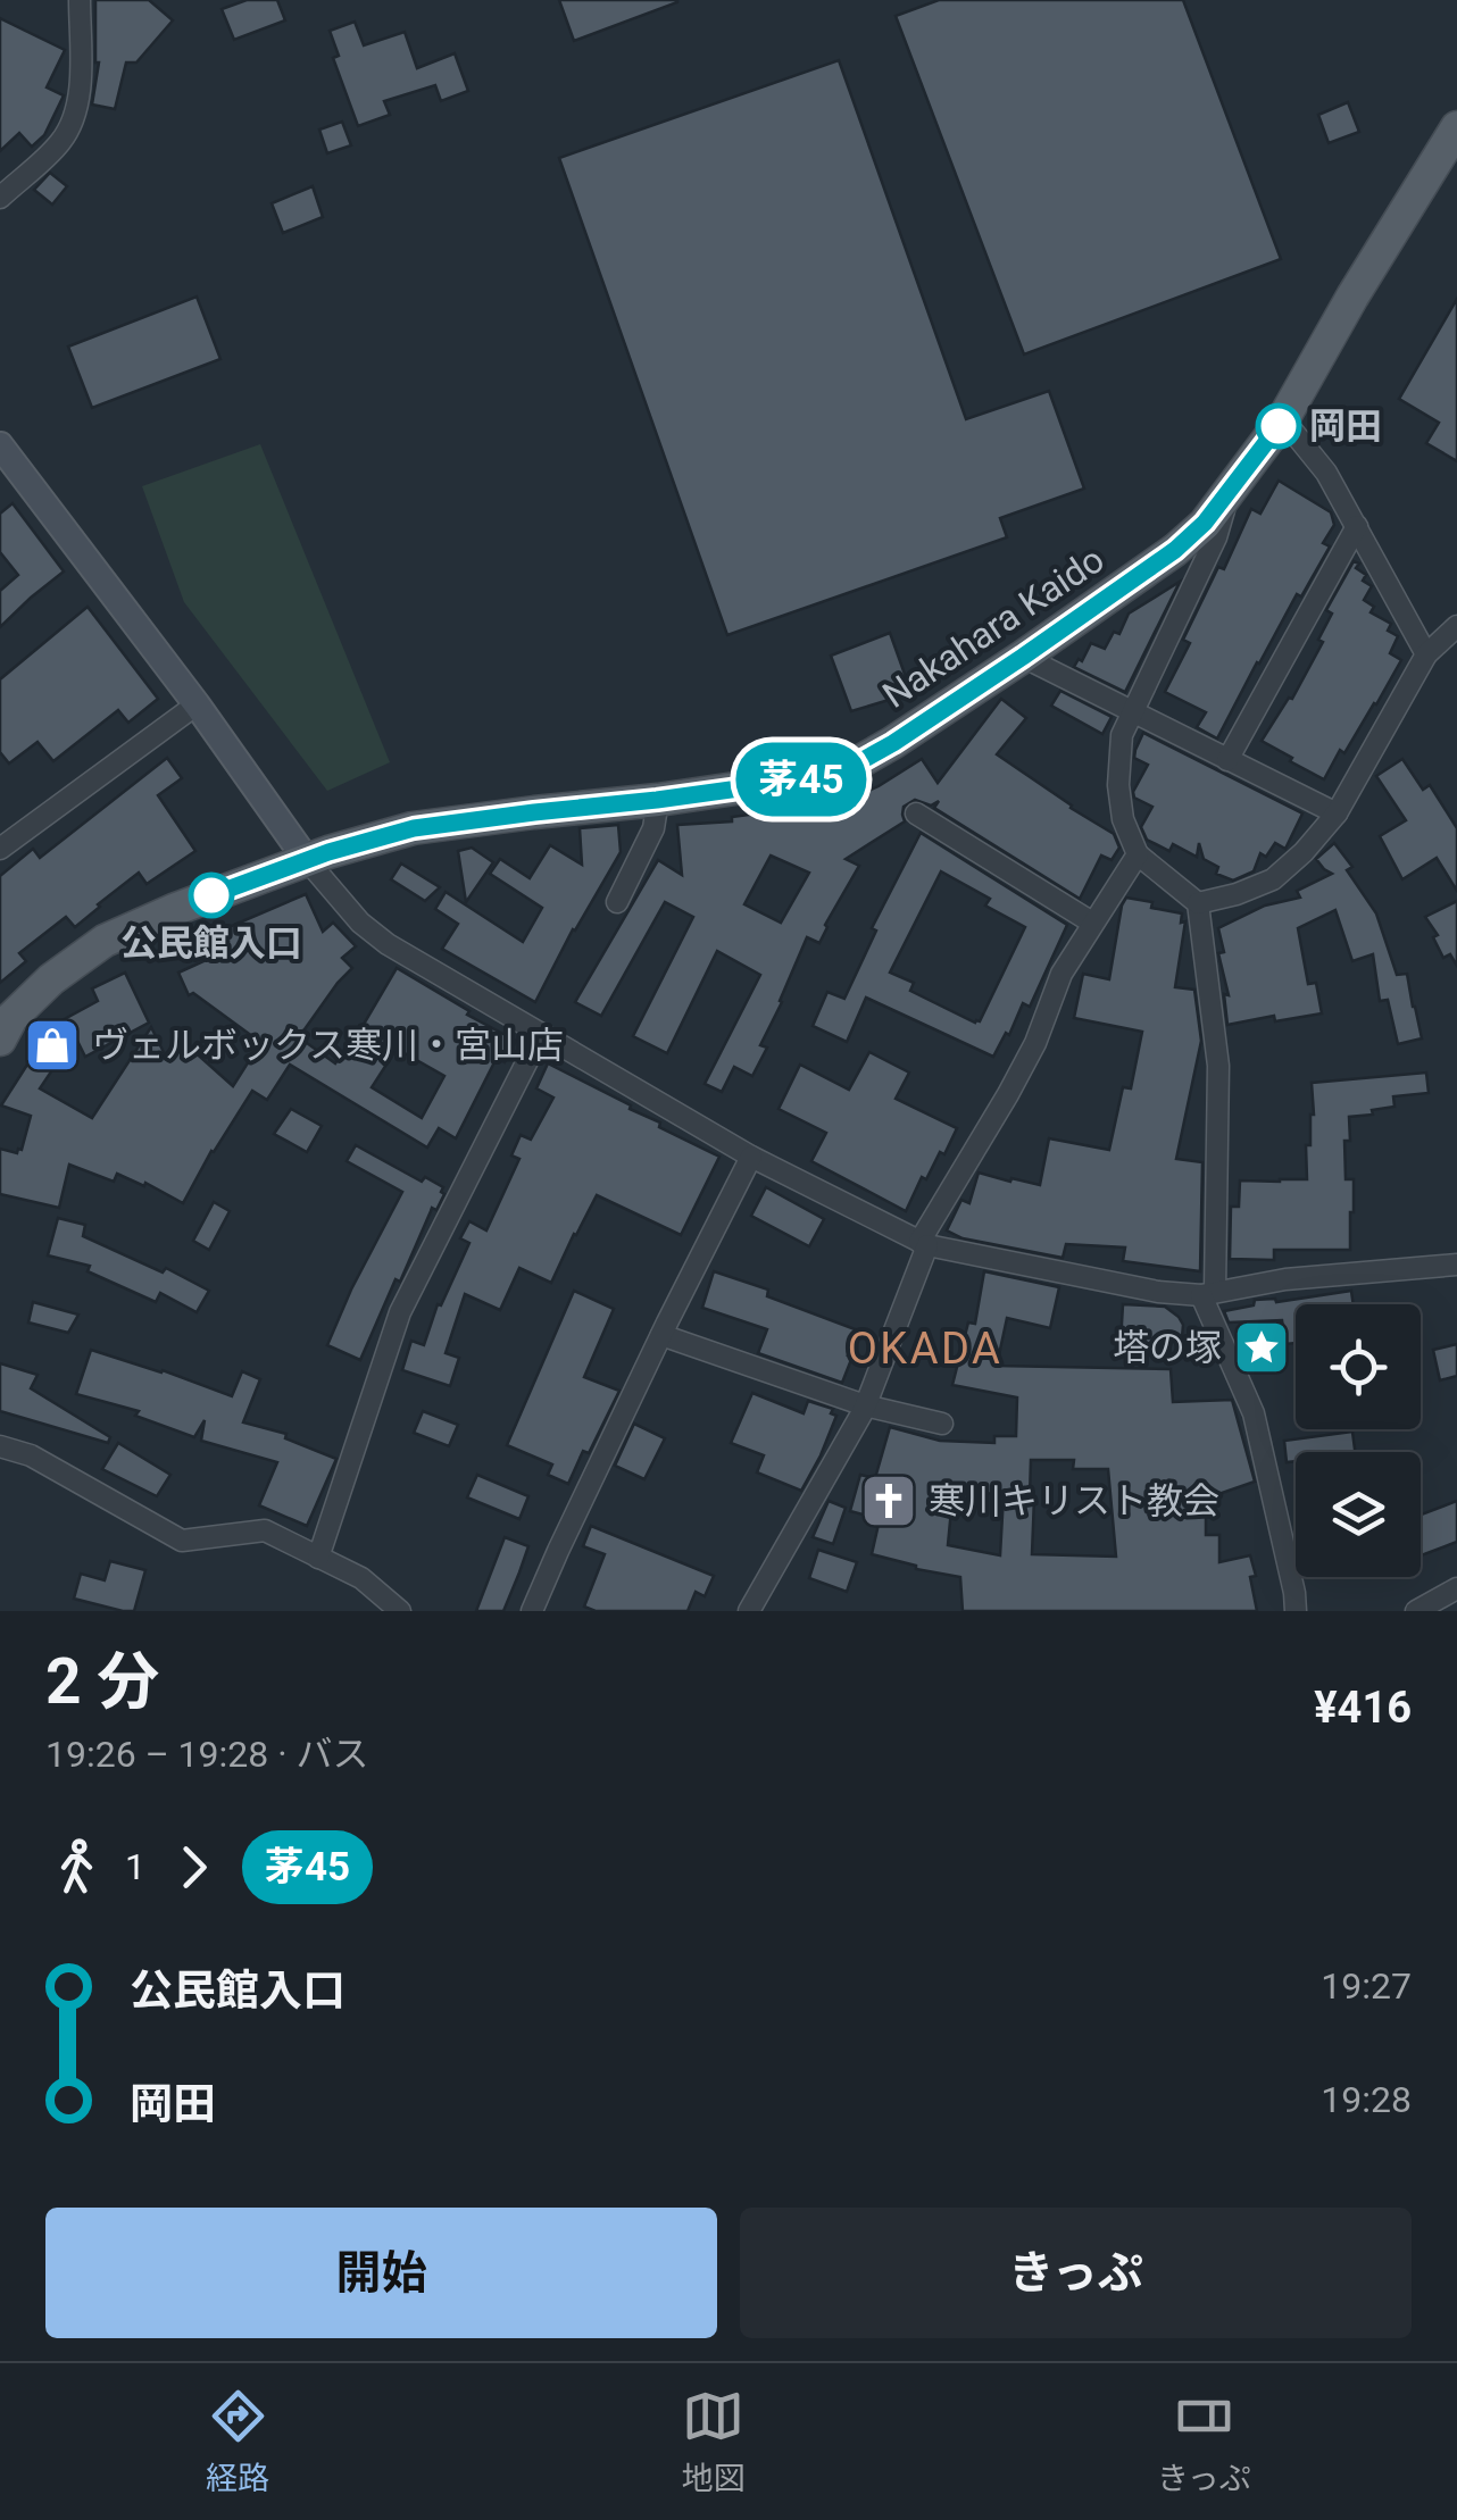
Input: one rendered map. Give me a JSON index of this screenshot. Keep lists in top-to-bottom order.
{
  "streets": {
    "main road": ["Nakahara Kaido"]
  },
  "districts": ["OKADA"],
  "places": {
    "other": ["岡田", "公民館入口"],
    "shop": ["ヴェルボックス寒川・宮山店"],
    "place": ["塔の塚"],
    "church": ["寒川キリスト教会"]
  },
  "lines": ["bus line 茅45"],
  "page": {
    "on_map": "茅45",
    "heading": ["2 分", "19:26 – 19:28 · バス", "¥416"],
    "legs": ["1", "茅45"],
    "list": [
      {
        "name": "公民館入口",
        "value": "19:27"
      },
      {
        "name": "岡田",
        "value": "19:28"
      }
    ],
    "buttons": ["開始", "きっぷ"],
    "tabs": ["経路", "地図", "きっぷ"]
  }
}
